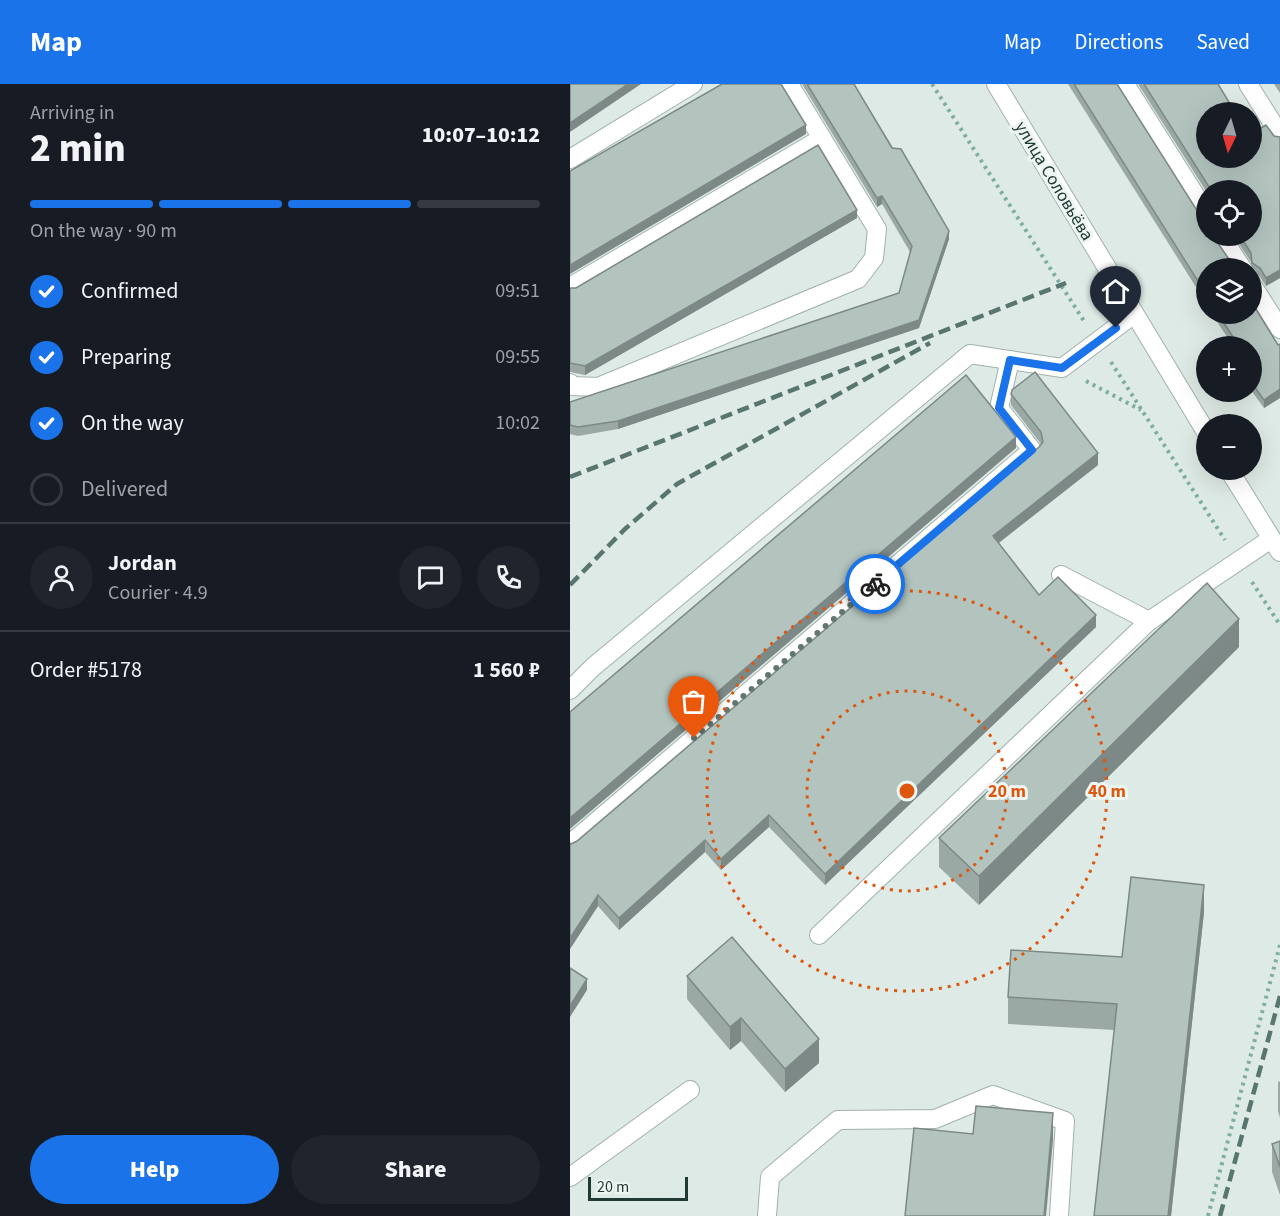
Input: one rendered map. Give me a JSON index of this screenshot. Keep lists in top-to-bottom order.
{
  "streets": {
    "street": ["улица Соловьёва"]
  },
  "scale_bar": "20 m",
  "north": "bottom",
  "page": {
    "header": "Map",
    "nav": ["Map", "Directions", "Saved"],
    "heading": ["2 min", "Arriving in", "10:07–10:12"],
    "panel": [
      "Jordan",
      "Courier · 4.9",
      "Order #5178",
      "1 560 ₽"
    ],
    "map_buttons": ["+", "−"],
    "bar": "On the way · 90 m",
    "list": [
      ["Confirmed", "09:51"],
      ["Preparing", "09:55"],
      ["On the way", "10:02"],
      "Delivered"
    ],
    "buttons": ["Help", "Share"],
    "scale": "20 m"
  },
  "rings": ["20 m", "40 m"]
}
